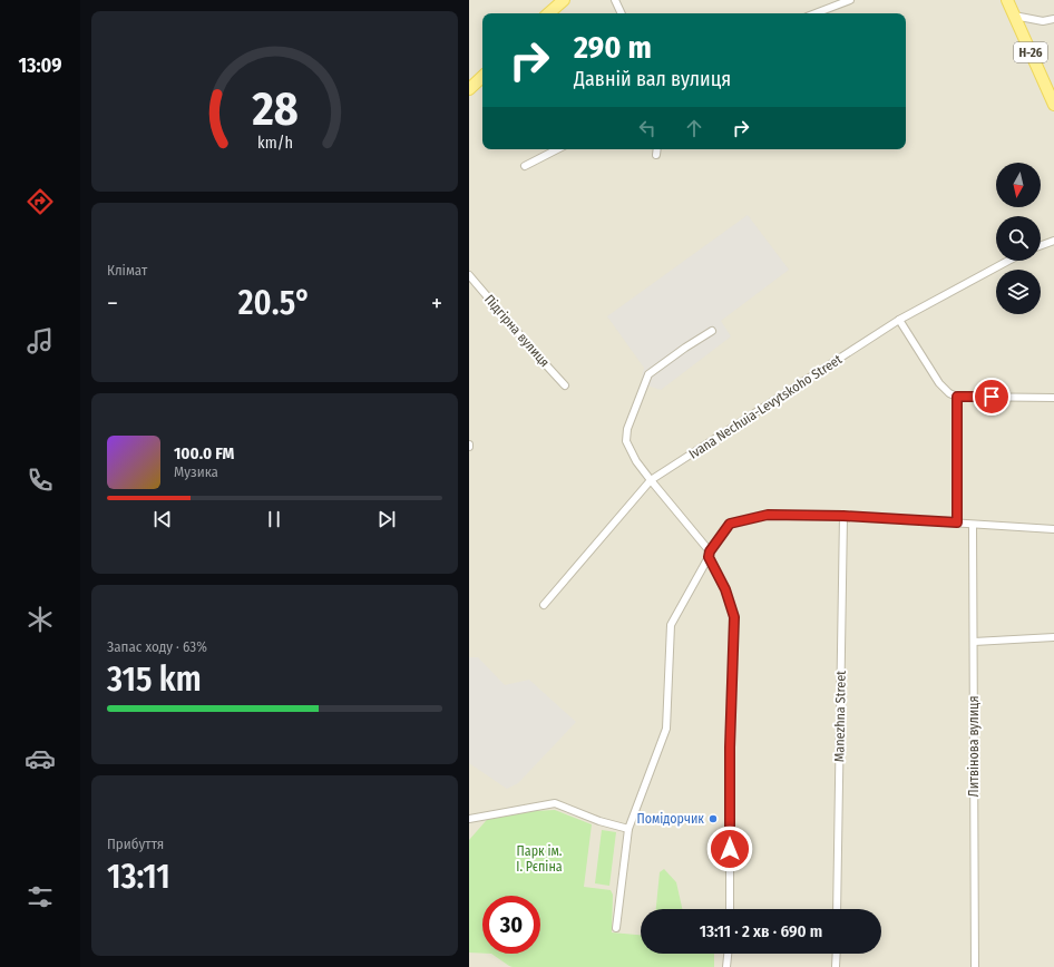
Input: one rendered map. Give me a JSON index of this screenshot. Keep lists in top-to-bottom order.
{
  "streets": {
    "main road": ["Н-26"],
    "street": [
      "Підгірна вулиця",
      "Ivana Nechuia-Levytskoho Street",
      "Manezhna Street",
      "Литвінова вулиця"
    ]
  },
  "parks": ["Парк ім. І. Рєпіна"],
  "places": ["Помідорчик"],
  "north": "bottom",
  "page": {
    "tabs": "13:09",
    "turn": ["290 m", "Давній вал вулиця"],
    "tile": [
      "Клімат",
      ["Запас ходу · 63%", "315 km"],
      ["Прибуття", "13:11"]
    ],
    "heat": ["−", "20.5°", "+"],
    "song": ["100.0 FM", "Музика"],
    "limit": "30",
    "trip": "13:11 · 2 хв · 690 m",
    "gauge": ["28", "km/h"]
  }
}
